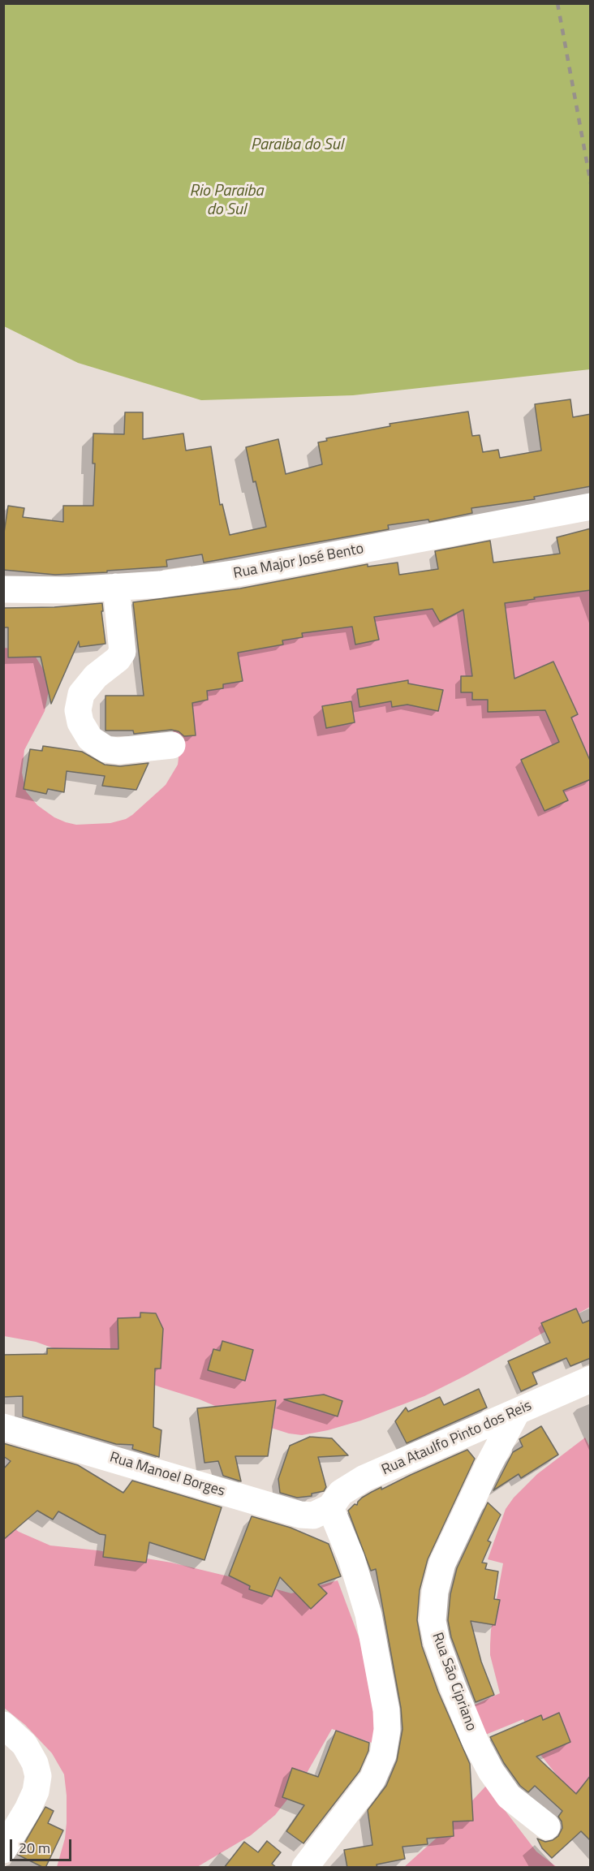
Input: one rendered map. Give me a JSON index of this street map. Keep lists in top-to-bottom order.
{
  "streets": {
    "street": [
      "Rua Major José Bento",
      "Rua Ataulfo Pinto dos Reis",
      "Rua Manoel Borges",
      "Rua São Cipriano"
    ]
  },
  "crossings": [
    ["Rua Ataulfo Pinto dos Reis", "Rua Manoel Borges"],
    ["Rua Ataulfo Pinto dos Reis", "Rua São Cipriano"]
  ],
  "water": ["Paraiba do Sul", "Rio Paraiba do Sul"],
  "scale_bar": "20 m"
}
